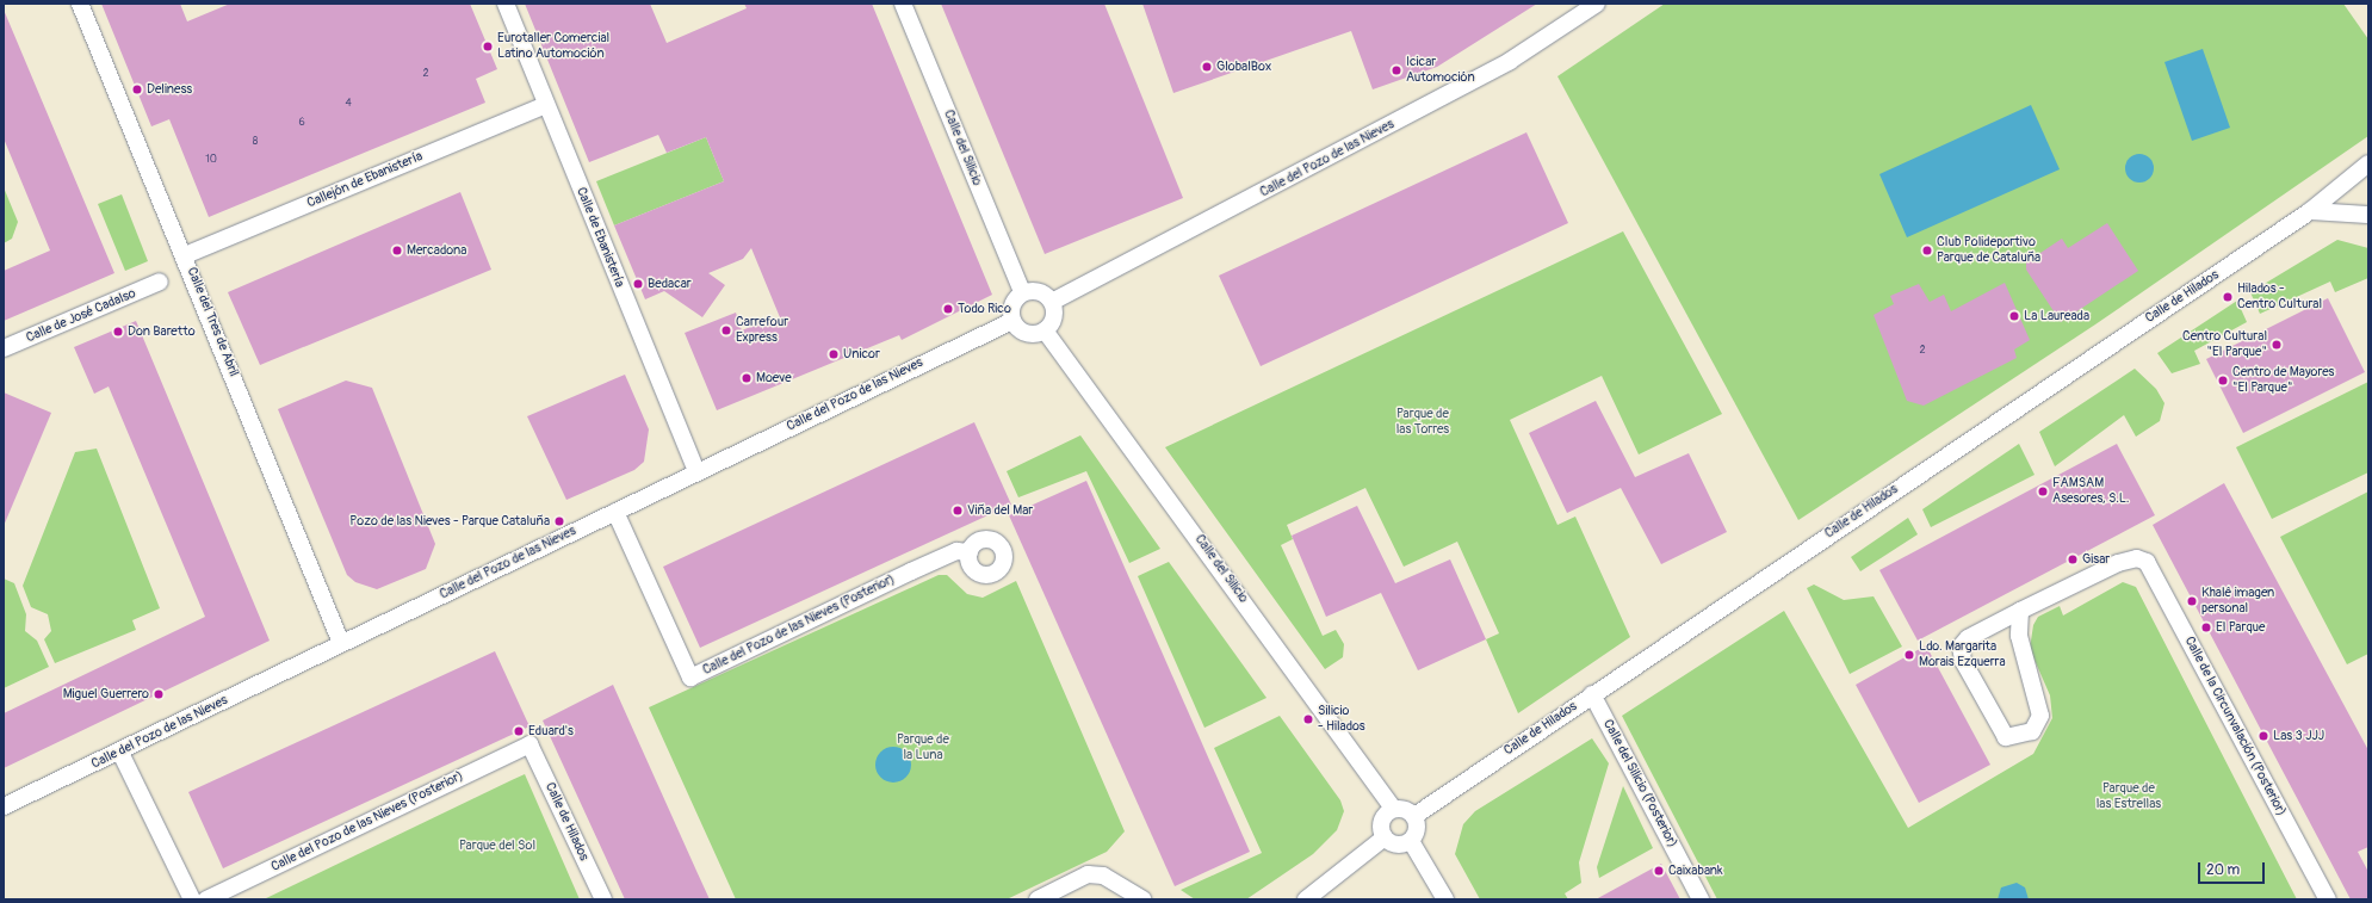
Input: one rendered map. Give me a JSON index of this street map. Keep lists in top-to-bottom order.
{
  "streets": {
    "street": [
      "Calle del Silicio",
      "Calle del Pozo de las Nieves",
      "Callejón de Ebanistería",
      "Calle de Ebanistería",
      "Calle de Hilados",
      "Calle de José Cadalso",
      "Calle del Tres de Abril",
      "Calle del Pozo de las Nieves (Posterior)",
      "Calle de la Circunvalación (Posterior)",
      "Calle del Silicio (Posterior)"
    ]
  },
  "crossings": [
    ["Calle del Silicio", "Calle del Pozo de las Nieves"],
    ["Calle del Silicio", "Calle de Hilados"],
    ["Calle del Pozo de las Nieves", "Calle de Ebanistería"],
    ["Calle del Pozo de las Nieves", "Calle del Tres de Abril"],
    ["Calle del Pozo de las Nieves", "Calle del Pozo de las Nieves (Posterior)"],
    ["Callejón de Ebanistería", "Calle de Ebanistería"],
    ["Callejón de Ebanistería", "Calle del Tres de Abril"],
    ["Calle de Hilados", "Calle del Pozo de las Nieves (Posterior)"],
    ["Calle de Hilados", "Calle del Silicio (Posterior)"]
  ],
  "parks": [
    "Parque de las Torres",
    "Parque de la Luna",
    "Parque de las Estrellas",
    "Parque del Sol"
  ],
  "places": [
    "Eurotaller Comercial Latino Automoción",
    "GlobalBox",
    "Icicar Automoción",
    "Deliness",
    "Mercadona",
    "Club Polideportivo Parque de Cataluña",
    "Bedacar",
    "Hilados - Centro Cultural",
    "Todo Rico",
    "La Laureada",
    "Carrefour Express",
    "Don Baretto",
    "Centro Cultural \"El Parque\"",
    "Unicor",
    "Moeve",
    "Centro de Mayores \"El Parque\"",
    "FAMSAM Asesores, S.L.",
    "Viña del Mar",
    "Pozo de las Nieves - Parque Cataluña",
    "Gisar",
    "Khalê imagen personal",
    "El Parque",
    "Ldo. Margarita Morais Ezquerra",
    "Miguel Guerrero",
    "Silicio - Hilados",
    "Eduard's",
    "Las 3 JJJ",
    "Caixabank"
  ],
  "house_numbers": [
    "2",
    "4",
    "6",
    "8",
    "10",
    "2"
  ],
  "scale_bar": "20 m"
}
